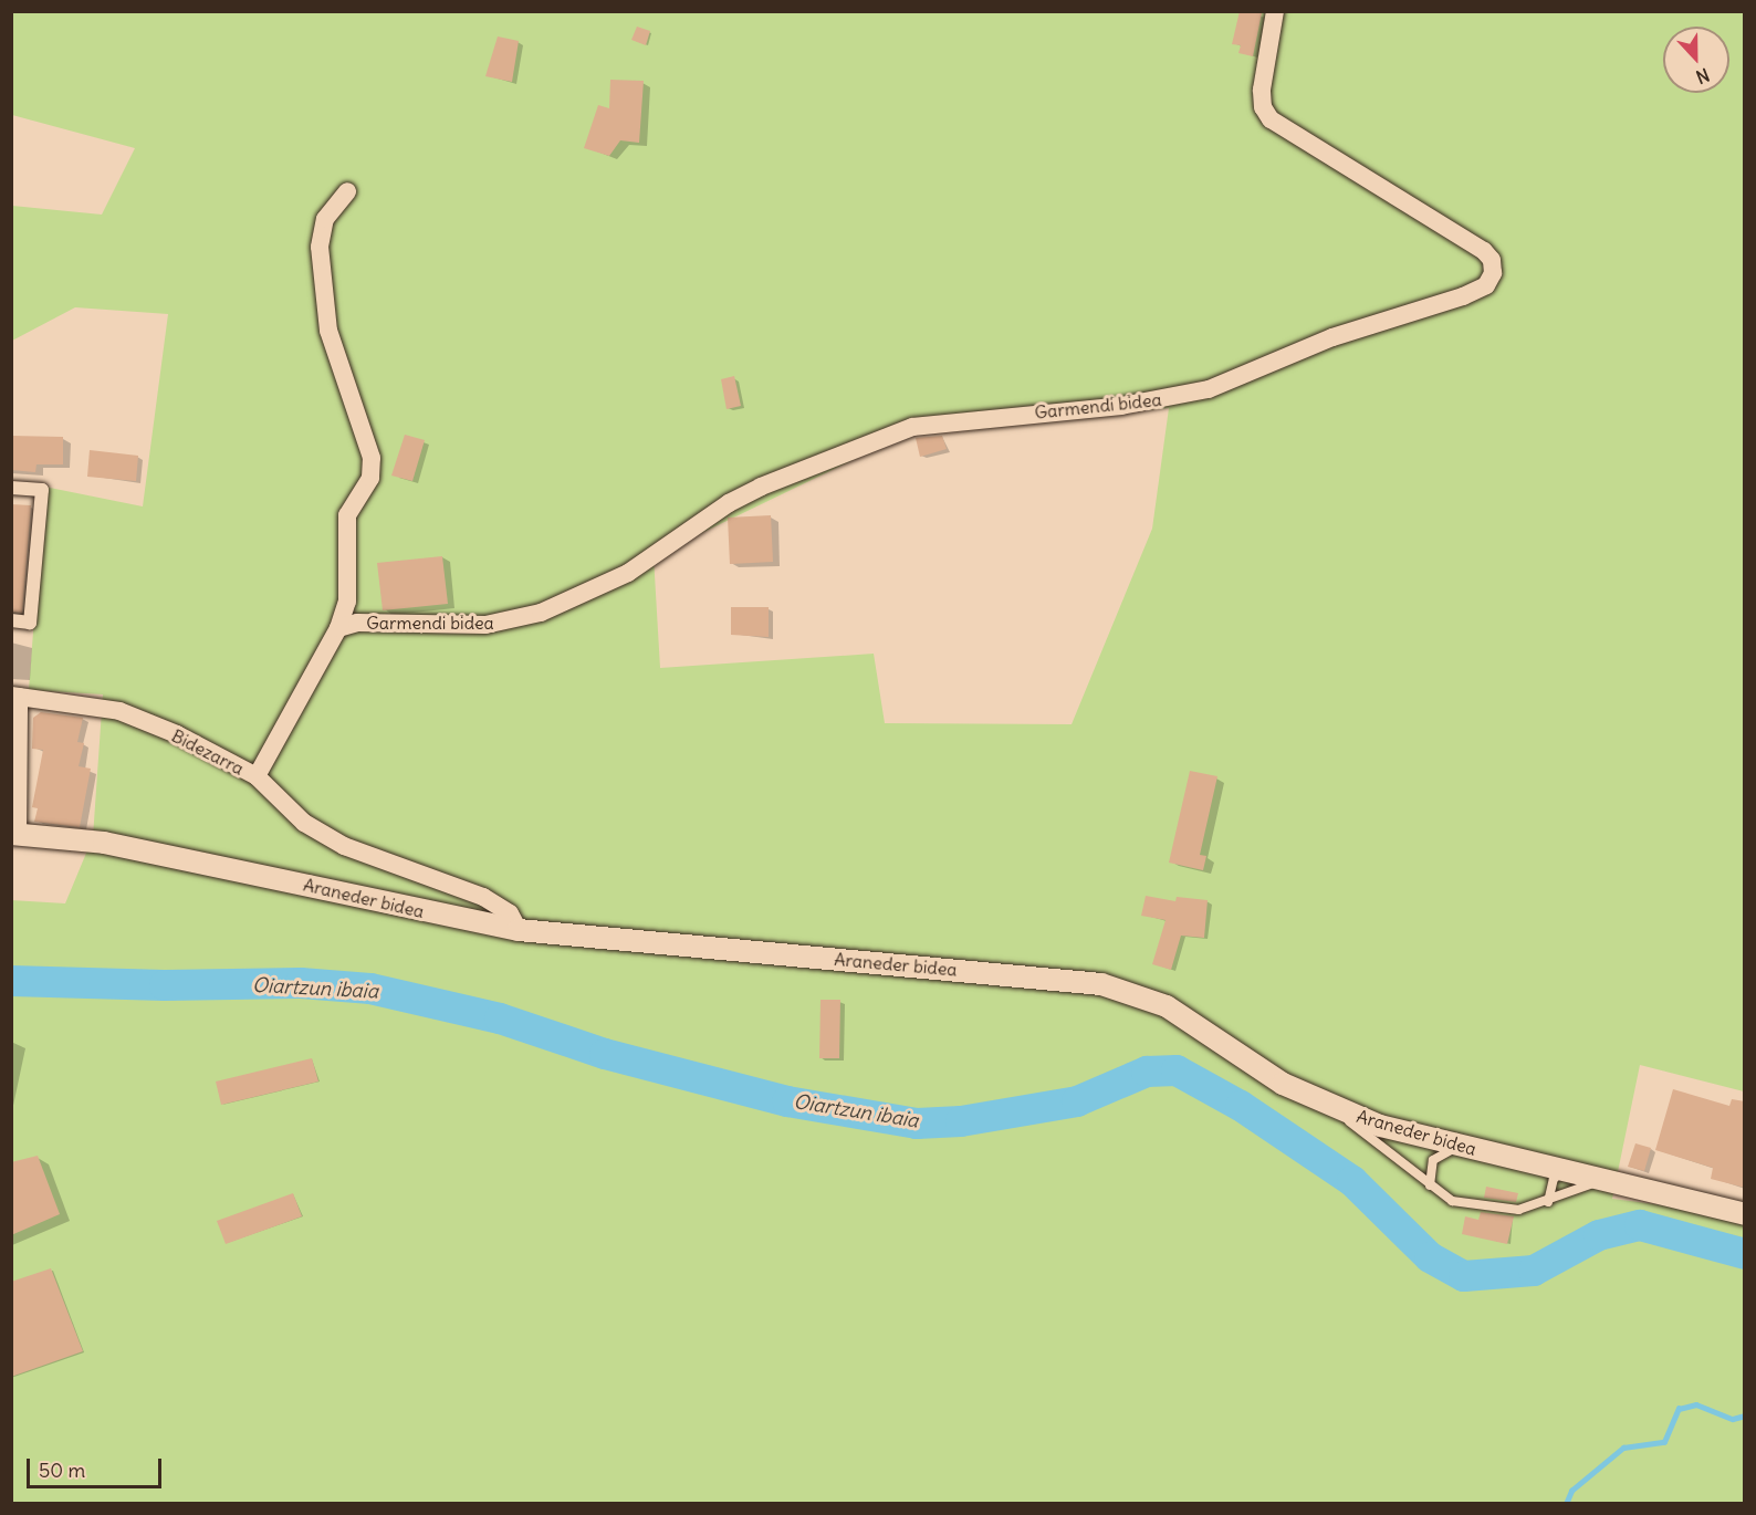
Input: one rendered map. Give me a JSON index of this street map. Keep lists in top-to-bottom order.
{
  "streets": {
    "street": ["Garmendi bidea", "Bidezarra", "Araneder bidea"]
  },
  "crossings": [
    ["Garmendi bidea", "Bidezarra"],
    ["Bidezarra", "Araneder bidea"]
  ],
  "water": ["Oiartzun ibaia"],
  "scale_bar": "50 m",
  "north": "bottom"
}
